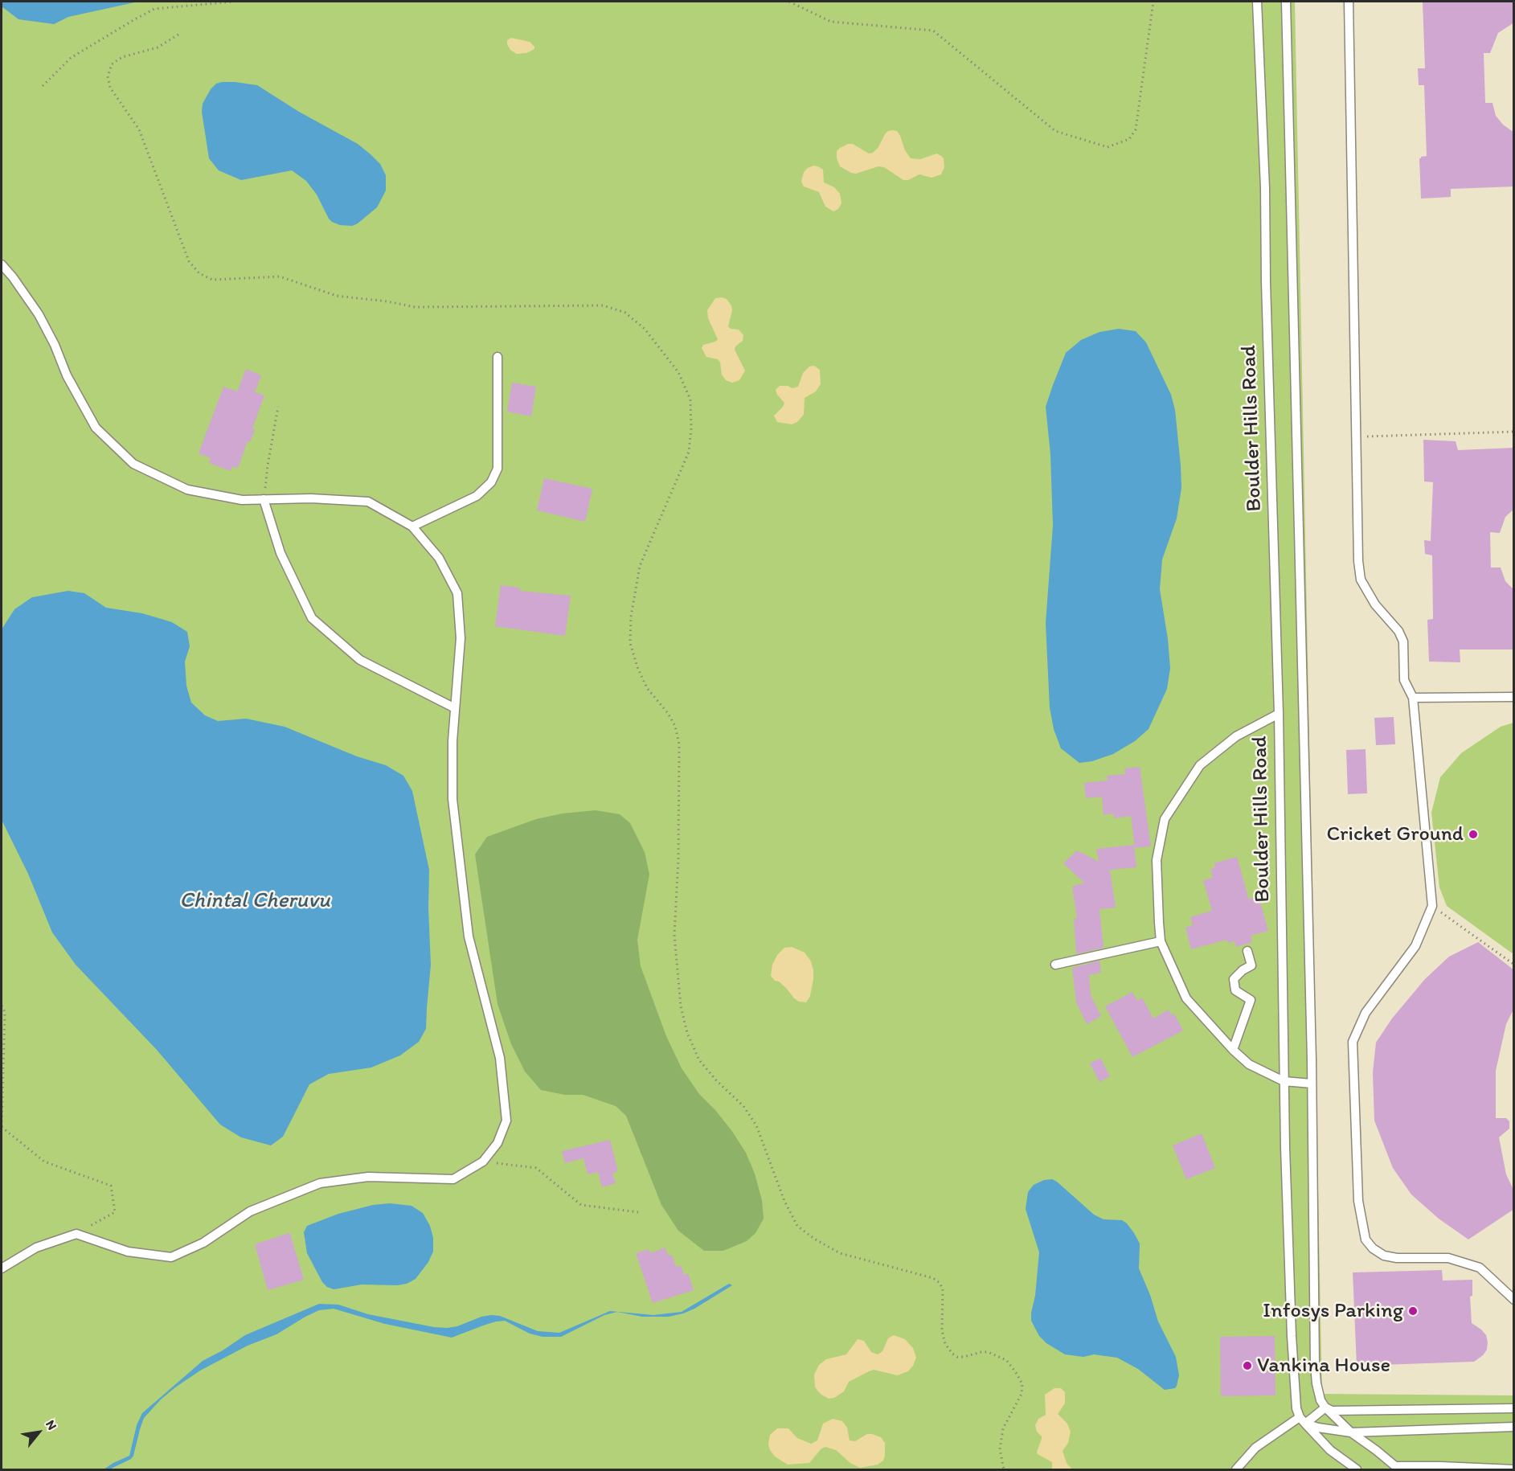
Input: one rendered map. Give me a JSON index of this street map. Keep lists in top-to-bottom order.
{
  "streets": {
    "lane": ["Boulder Hills Road"]
  },
  "water": ["Chintal Cheruvu"],
  "places": ["Cricket Ground", "Infosys Parking", "Vankina House"],
  "north": "top right"
}
